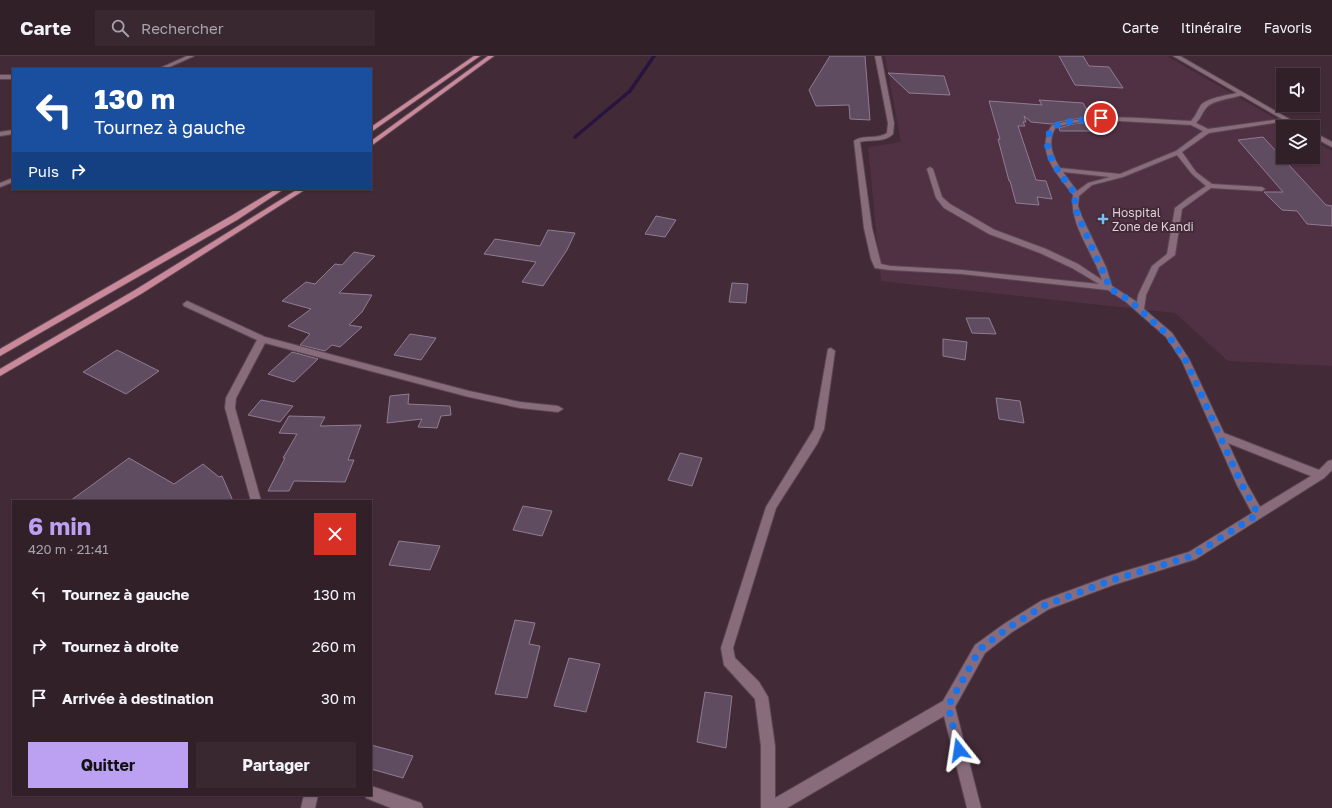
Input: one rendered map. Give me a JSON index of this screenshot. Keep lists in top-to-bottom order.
{
  "places": {
    "health": ["Hospital Zone de Kandi"]
  },
  "page": {
    "header": "Carte",
    "search": "Rechercher",
    "nav": ["Carte", "Itinéraire", "Favoris"],
    "turn": ["130 m", "Tournez à gauche"],
    "then": "Puis",
    "heading": ["6 min", "420 m · 21:41"],
    "list": [
      {
        "name": "Tournez à gauche",
        "value": "130 m"
      },
      {
        "name": "Tournez à droite",
        "value": "260 m"
      },
      {
        "name": "Arrivée à destination",
        "value": "30 m"
      }
    ],
    "buttons": ["Quitter", "Partager"]
  }
}
